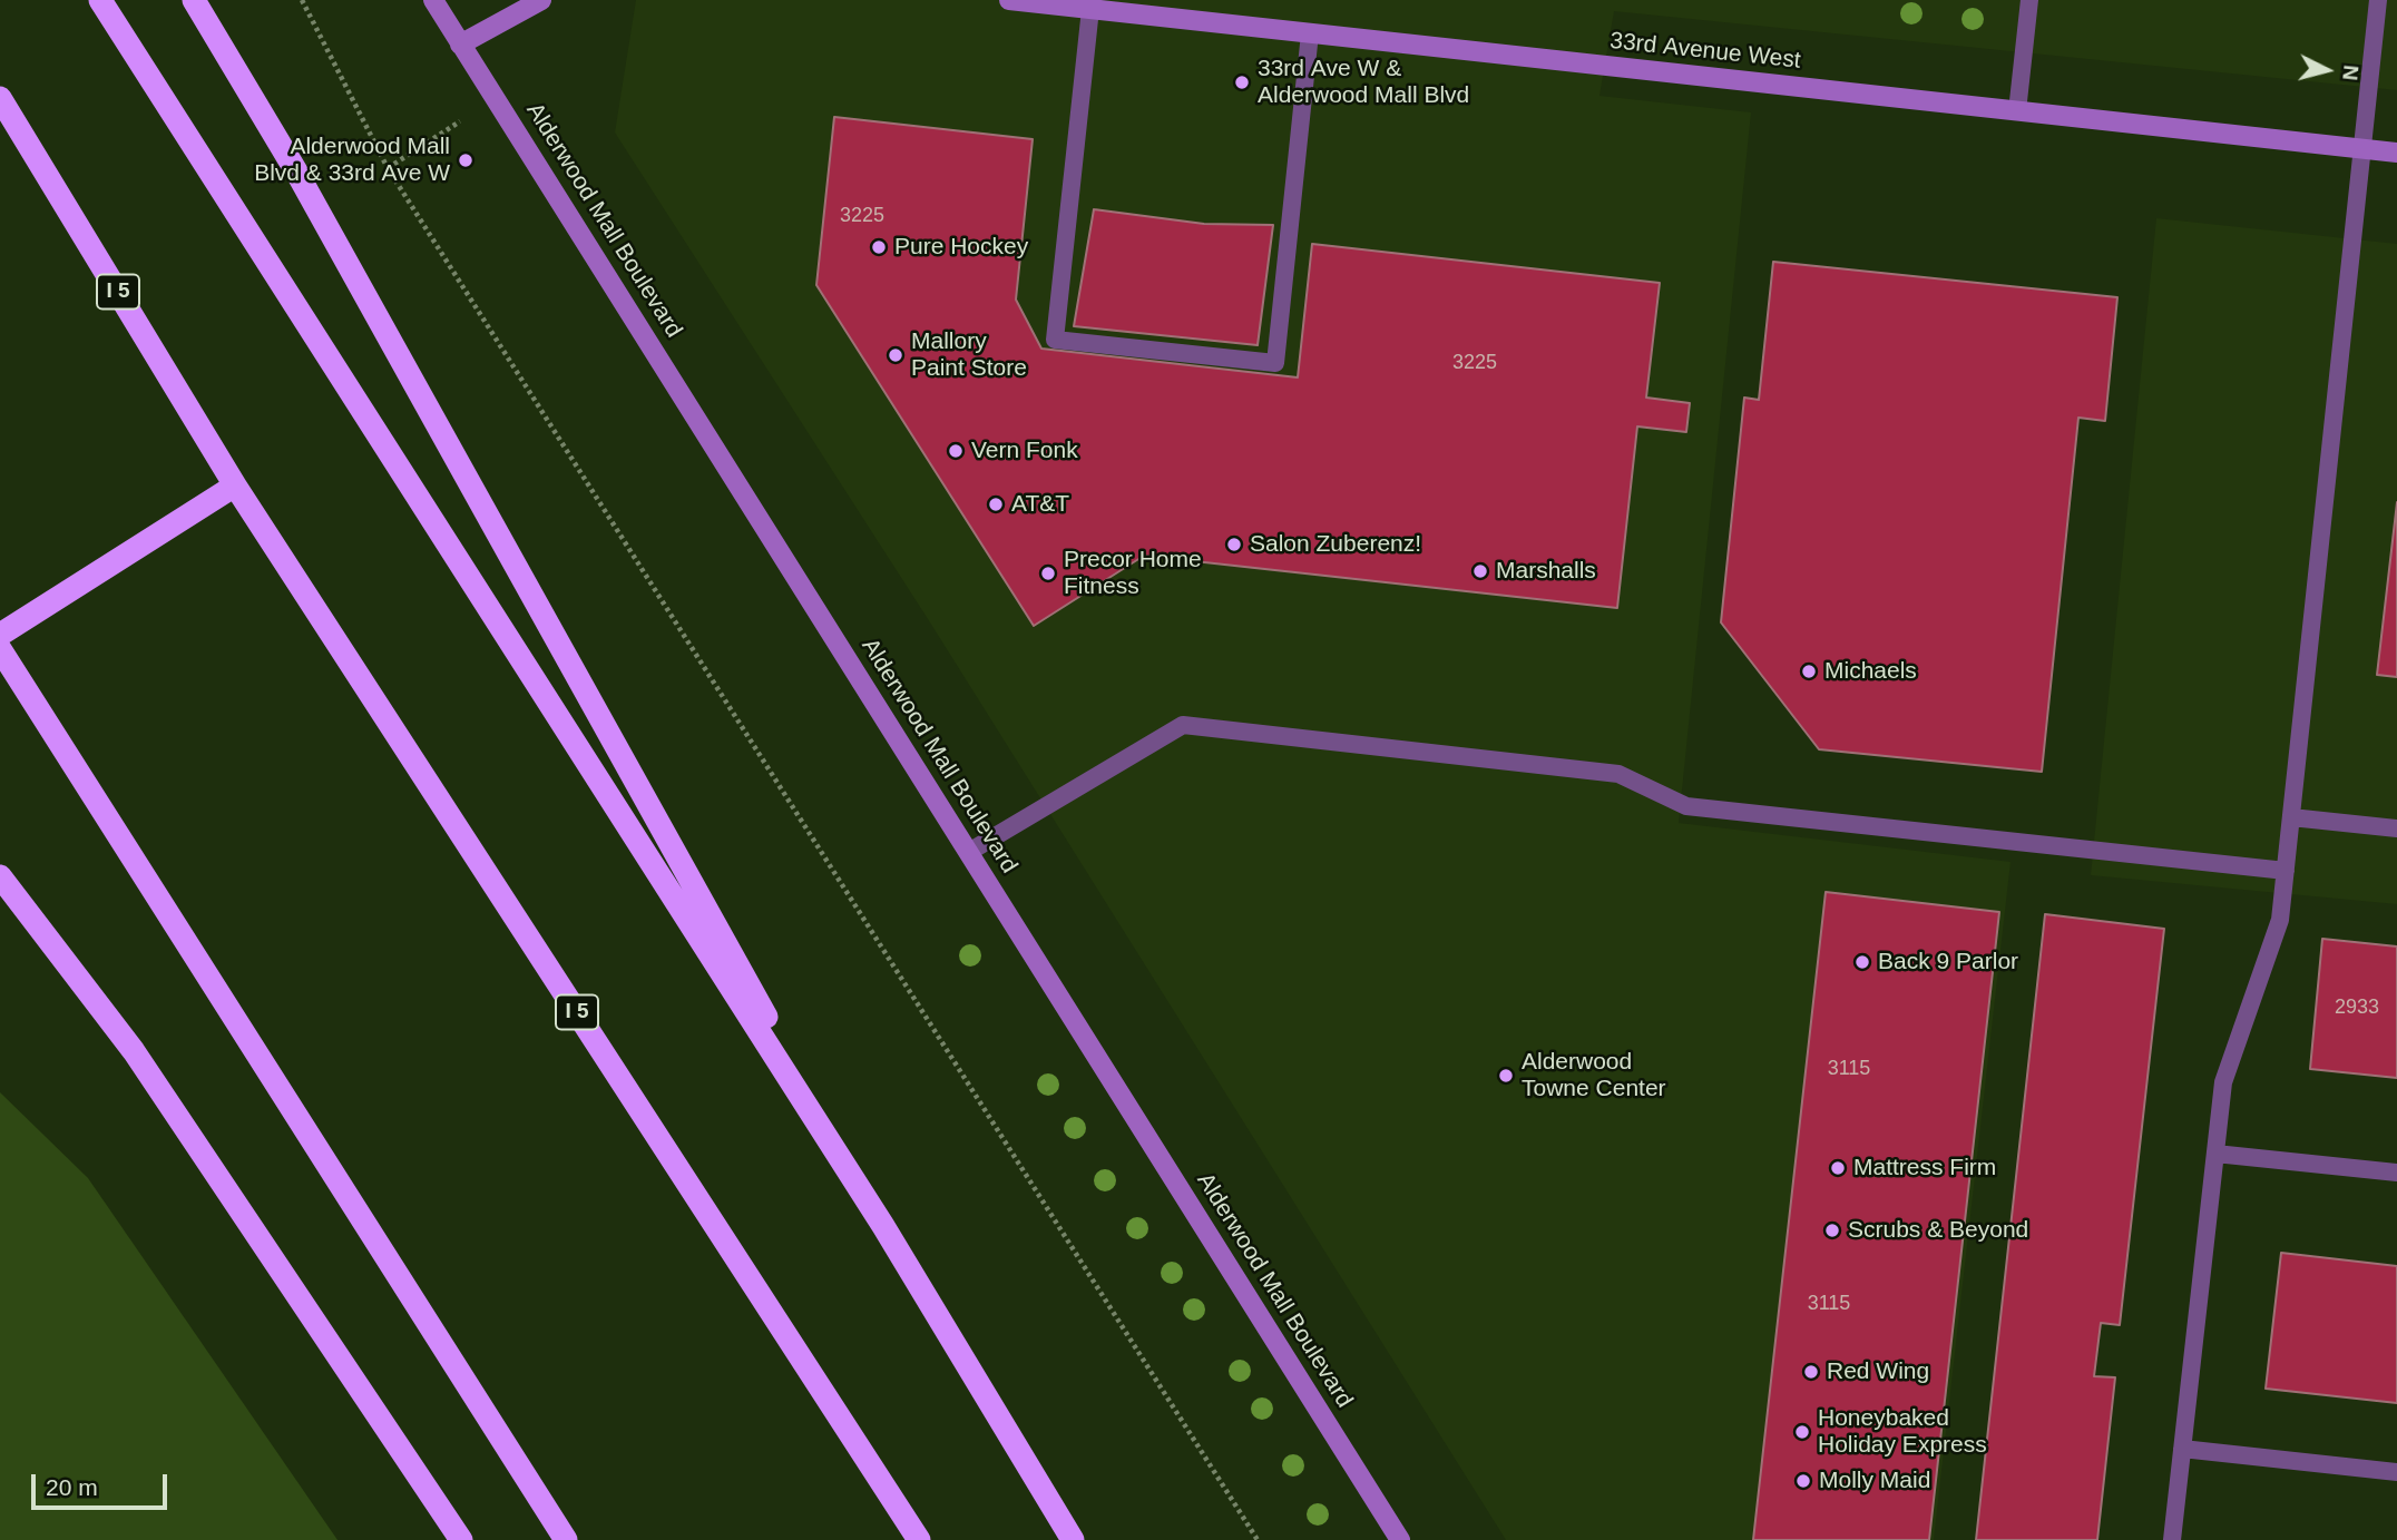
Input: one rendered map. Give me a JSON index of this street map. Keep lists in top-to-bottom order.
{
  "streets": {
    "highway": ["I 5"],
    "main road": ["33rd Avenue West", "Alderwood Mall Boulevard"]
  },
  "places": [
    "33rd Ave W & Alderwood Mall Blvd",
    "Alderwood Mall Blvd & 33rd Ave W",
    "Pure Hockey",
    "Mallory Paint Store",
    "Vern Fonk",
    "AT&T",
    "Salon Zuberenz!",
    "Marshalls",
    "Precor Home Fitness",
    "Michaels",
    "Back 9 Parlor",
    "Alderwood Towne Center",
    "Mattress Firm",
    "Scrubs & Beyond",
    "Red Wing",
    "Honeybaked Holiday Express",
    "Molly Maid"
  ],
  "house_numbers": [
    "3225",
    "3225",
    "2933",
    "3115",
    "3115"
  ],
  "scale_bar": "20 m",
  "north": "right"
}
